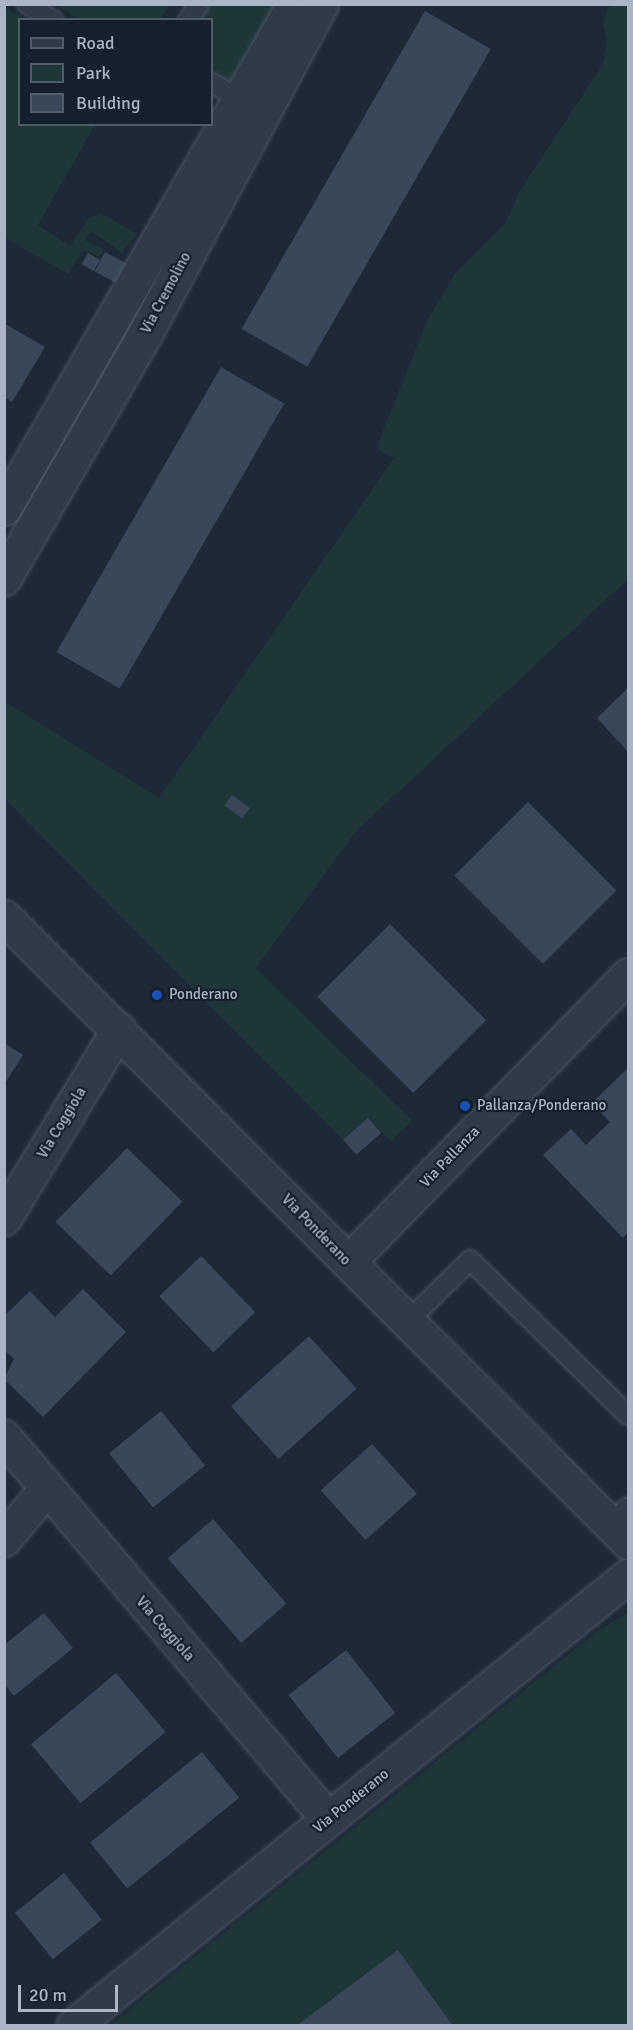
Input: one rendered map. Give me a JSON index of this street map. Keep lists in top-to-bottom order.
{
  "streets": {
    "street": [
      "Via Cremolino",
      "Via Coggiola",
      "Via Pallanza",
      "Via Ponderano"
    ]
  },
  "crossings": [
    ["Via Coggiola", "Via Ponderano"],
    ["Via Pallanza", "Via Ponderano"]
  ],
  "places": ["Ponderano", "Pallanza/Ponderano"],
  "legend": ["Road", "Park", "Building"],
  "scale_bar": "20 m"
}
